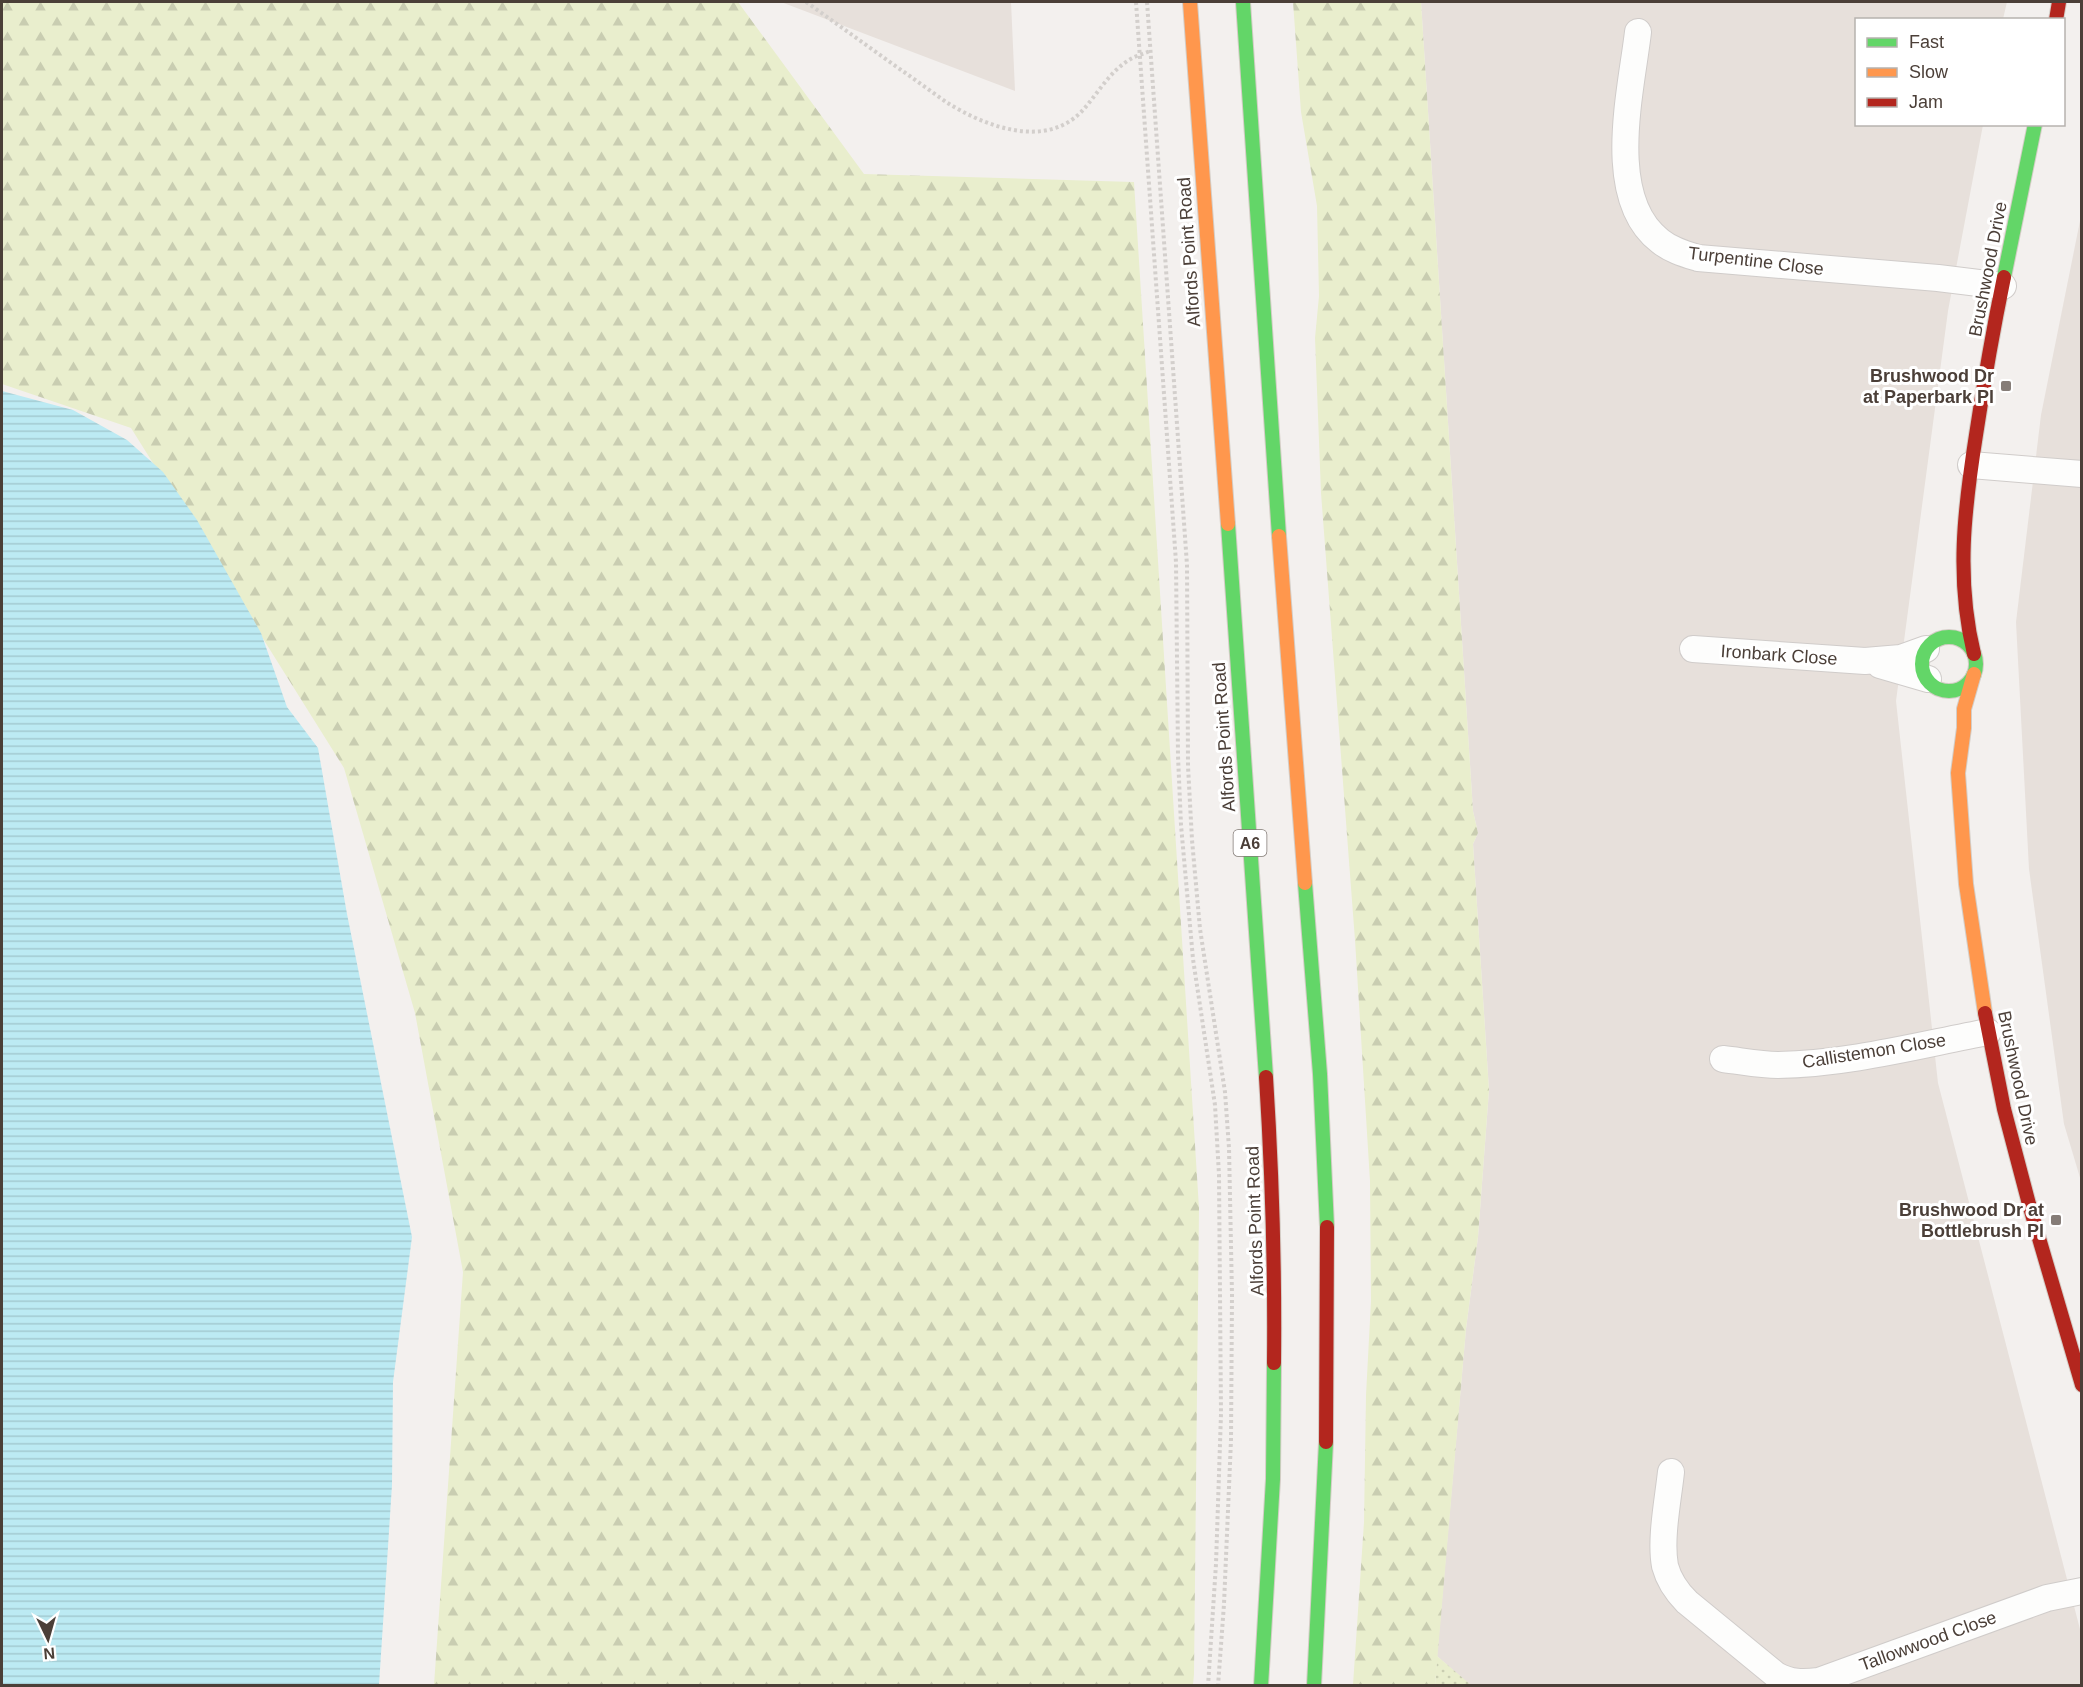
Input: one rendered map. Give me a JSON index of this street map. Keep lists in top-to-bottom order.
{
  "streets": {
    "main road": ["Alfords Point Road", "Brushwood Drive", "A6"],
    "street": [
      "Turpentine Close",
      "Ironbark Close",
      "Callistemon Close",
      "Tallowwood Close"
    ]
  },
  "crossings": [
    ["Turpentine Close", "Brushwood Drive"],
    ["Brushwood Drive", "Ironbark Close"],
    ["Brushwood Drive", "Callistemon Close"]
  ],
  "places": {
    "transit": ["Brushwood Dr at Paperbark Pl", "Brushwood Dr at Bottlebrush Pl"]
  },
  "legend": ["Fast", "Slow", "Jam"],
  "north": "bottom"
}
